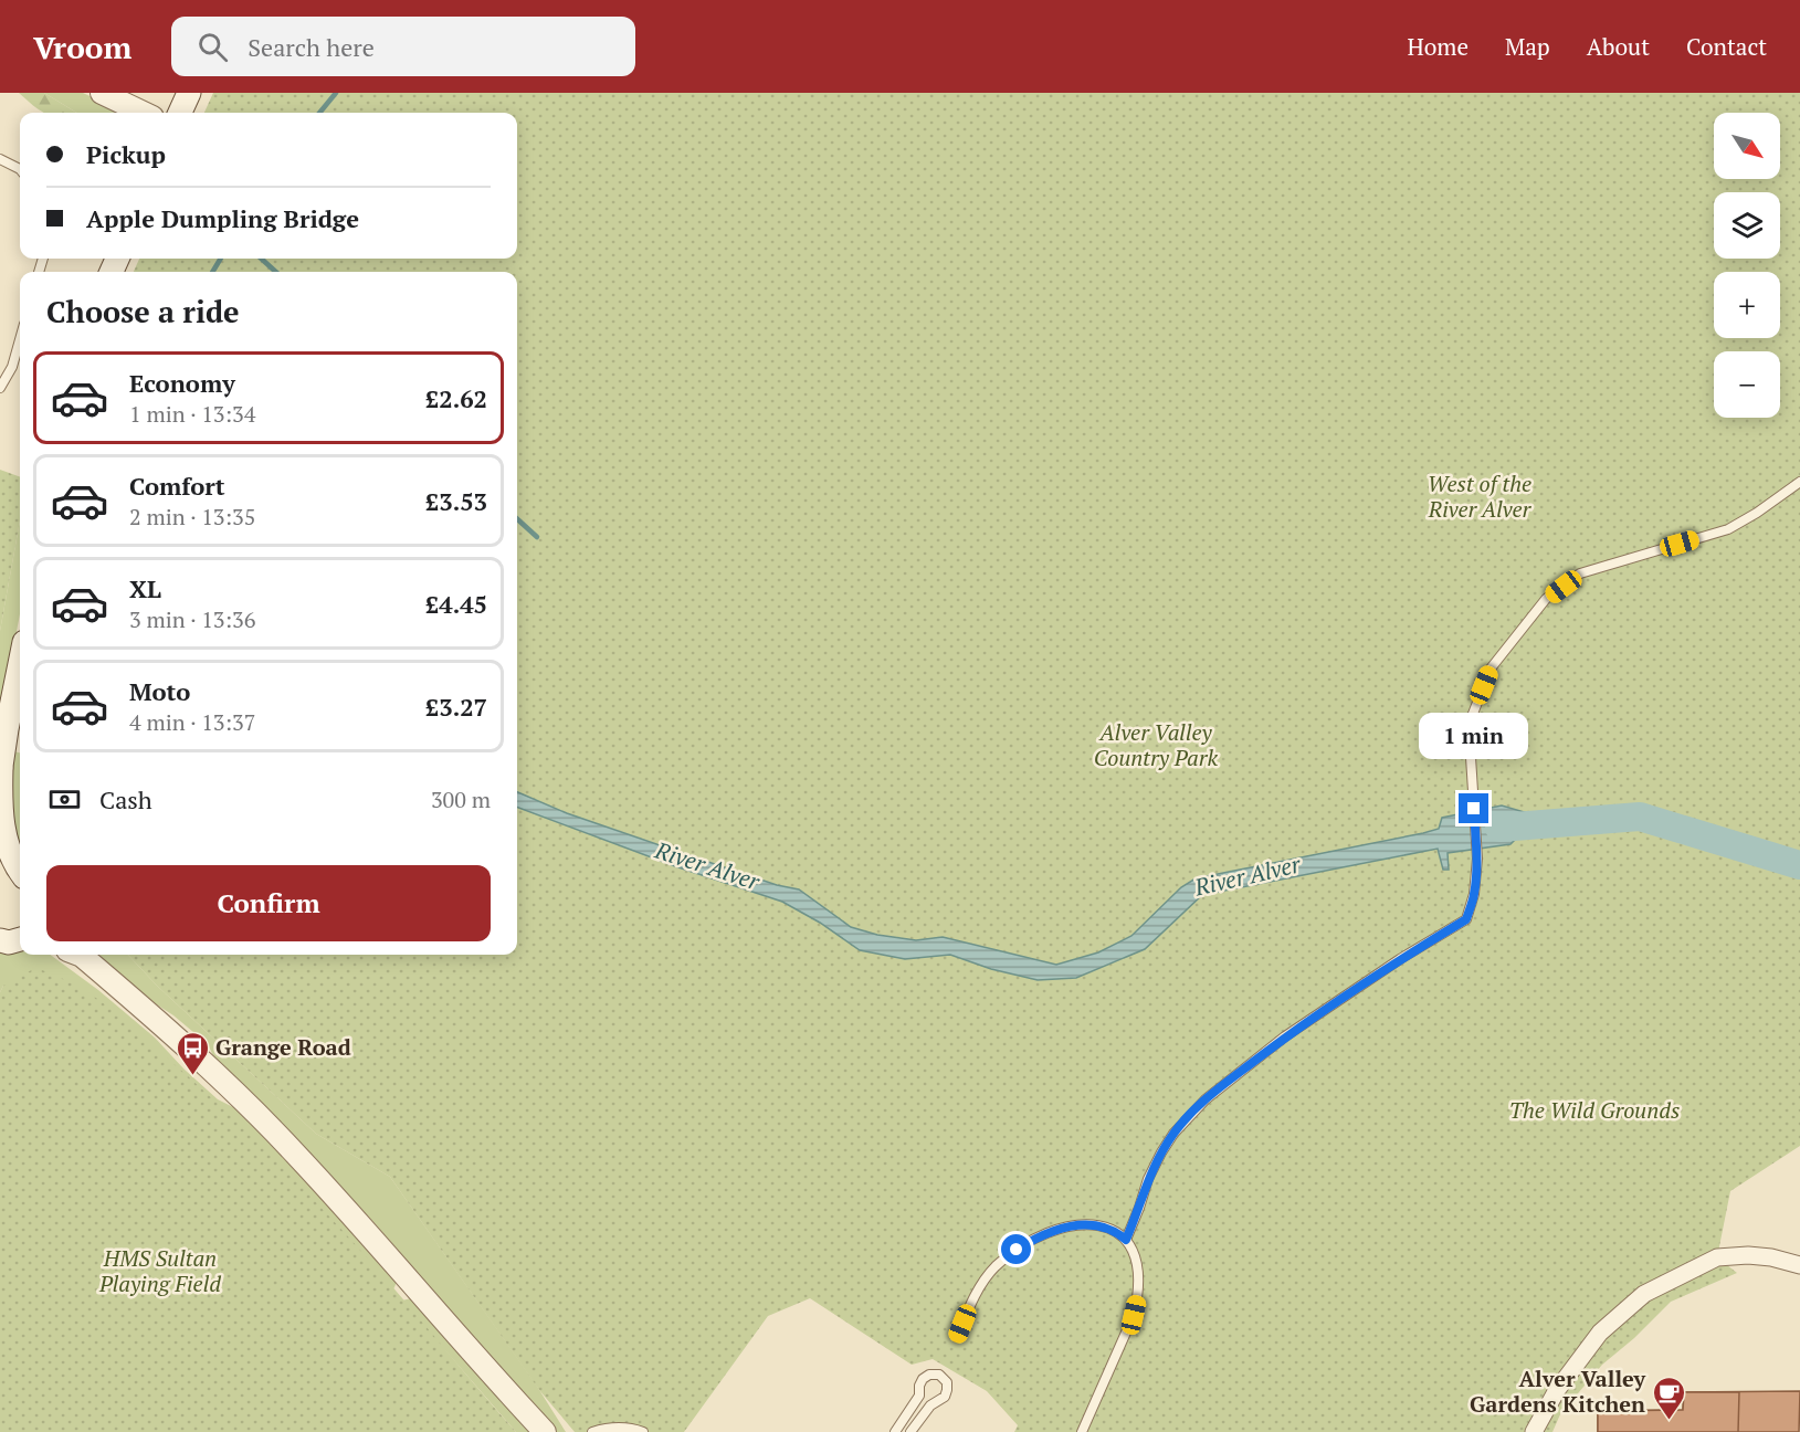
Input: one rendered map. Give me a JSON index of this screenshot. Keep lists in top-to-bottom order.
{
  "water": ["River Alver"],
  "parks": [
    "West of the River Alver",
    "Alver Valley Country Park",
    "The Wild Grounds",
    "HMS Sultan Playing Field"
  ],
  "places": {
    "bus stop": ["Grange Road"],
    "cafe": ["Alver Valley Gardens Kitchen"]
  },
  "north": "bottom right",
  "page": {
    "header": "Vroom",
    "search": "Search here",
    "nav": [
      "Home",
      "Map",
      "About",
      "Contact"
    ],
    "map_buttons": ["+", "−"],
    "banner": ["Pickup", "Apple Dumpling Bridge"],
    "heading": "Choose a ride",
    "list": [
      {
        "name": "Economy",
        "note": "1 min · 13:34",
        "value": "£2.62"
      },
      {
        "name": "Comfort",
        "note": "2 min · 13:35",
        "value": "£3.53"
      },
      {
        "name": "XL",
        "note": "3 min · 13:36",
        "value": "£4.45"
      },
      {
        "name": "Moto",
        "note": "4 min · 13:37",
        "value": "£3.27"
      }
    ],
    "bubble": "1 min",
    "pay": ["Cash", "300 m"],
    "buttons": "Confirm"
  }
}
